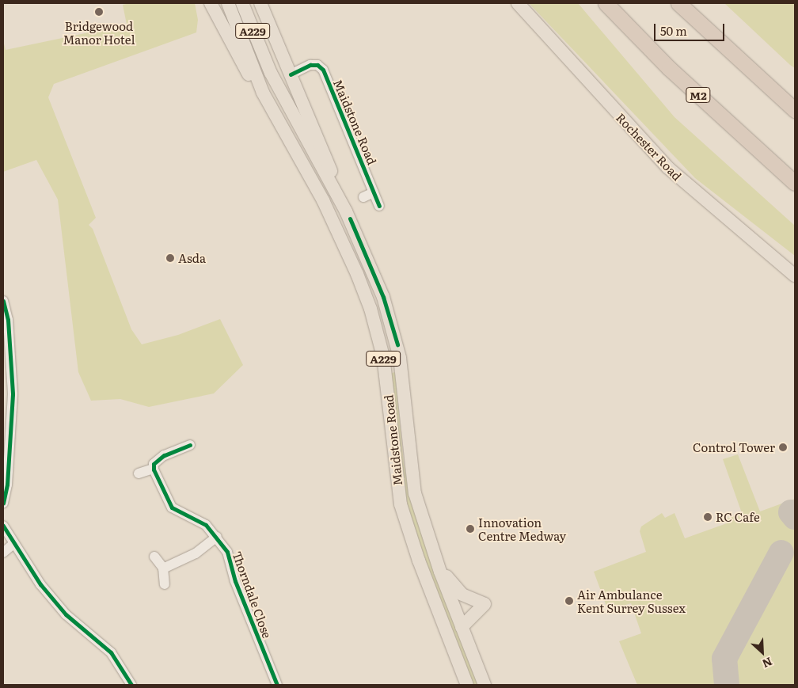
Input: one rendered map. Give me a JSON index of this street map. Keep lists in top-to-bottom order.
{
  "streets": {
    "highway": ["M2"],
    "main road": ["A229", "Maidstone Road", "Rochester Road"],
    "street": ["Thorndale Close"]
  },
  "crossings": [
    ["A229", "Maidstone Road"]
  ],
  "places": [
    "Bridgewood Manor Hotel",
    "Asda",
    "Control Tower",
    "RC Cafe",
    "Innovation Centre Medway",
    "Air Ambulance Kent Surrey Sussex"
  ],
  "scale_bar": "50 m",
  "north": "bottom right"
}
